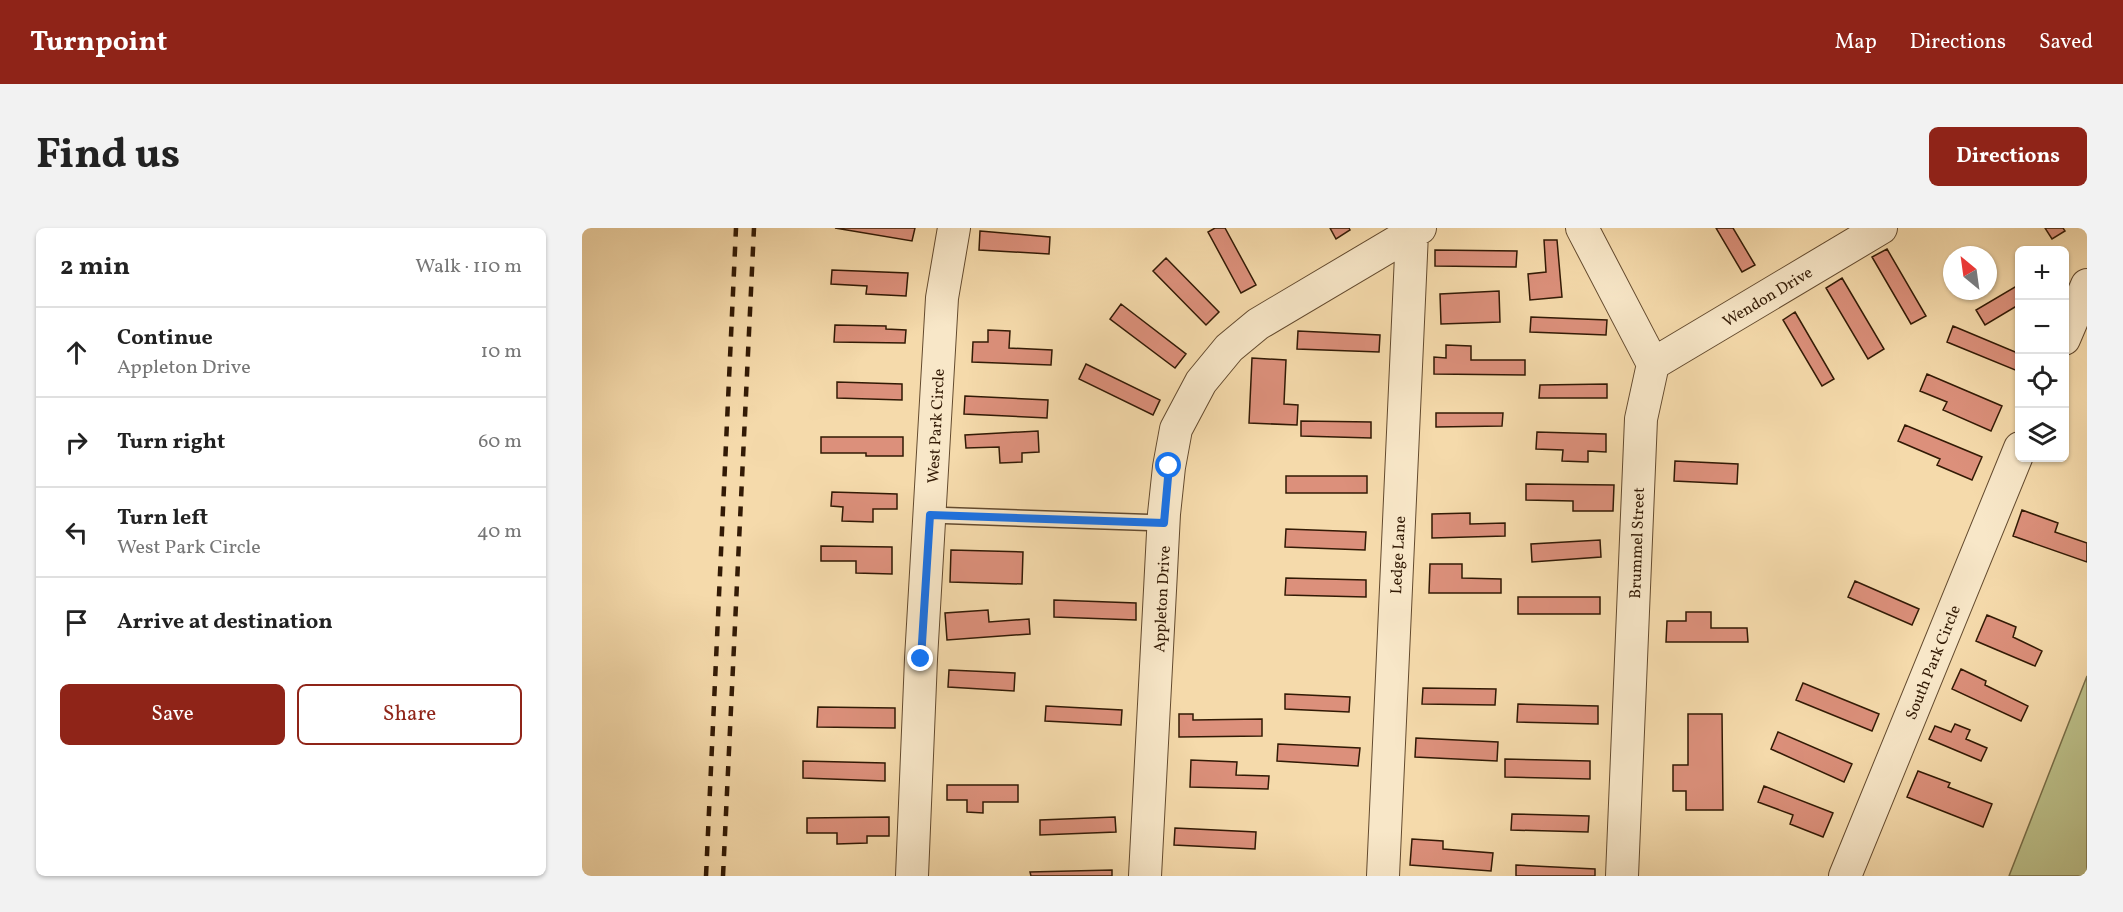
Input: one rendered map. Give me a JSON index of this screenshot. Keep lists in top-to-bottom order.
{
  "streets": {
    "street": [
      "Wendon Drive",
      "West Park Circle",
      "Brummel Street",
      "Ledge Lane",
      "Appleton Drive",
      "South Park Circle"
    ]
  },
  "crossings": [
    ["Wendon Drive", "Brummel Street"],
    ["Ledge Lane", "Appleton Drive"]
  ],
  "north": "top left",
  "page": {
    "header": "Turnpoint",
    "nav": ["Map", "Directions", "Saved"],
    "title": "Find us",
    "buttons": [
      "Directions",
      ["Save", "Share"]
    ],
    "heading": ["2 min", "Walk · 110 m"],
    "map_buttons": ["+", "−"],
    "list": [
      ["Continue", "Appleton Drive", "10 m"],
      ["Turn right", "60 m"],
      ["Turn left", "West Park Circle", "40 m"],
      "Arrive at destination"
    ]
  }
}
